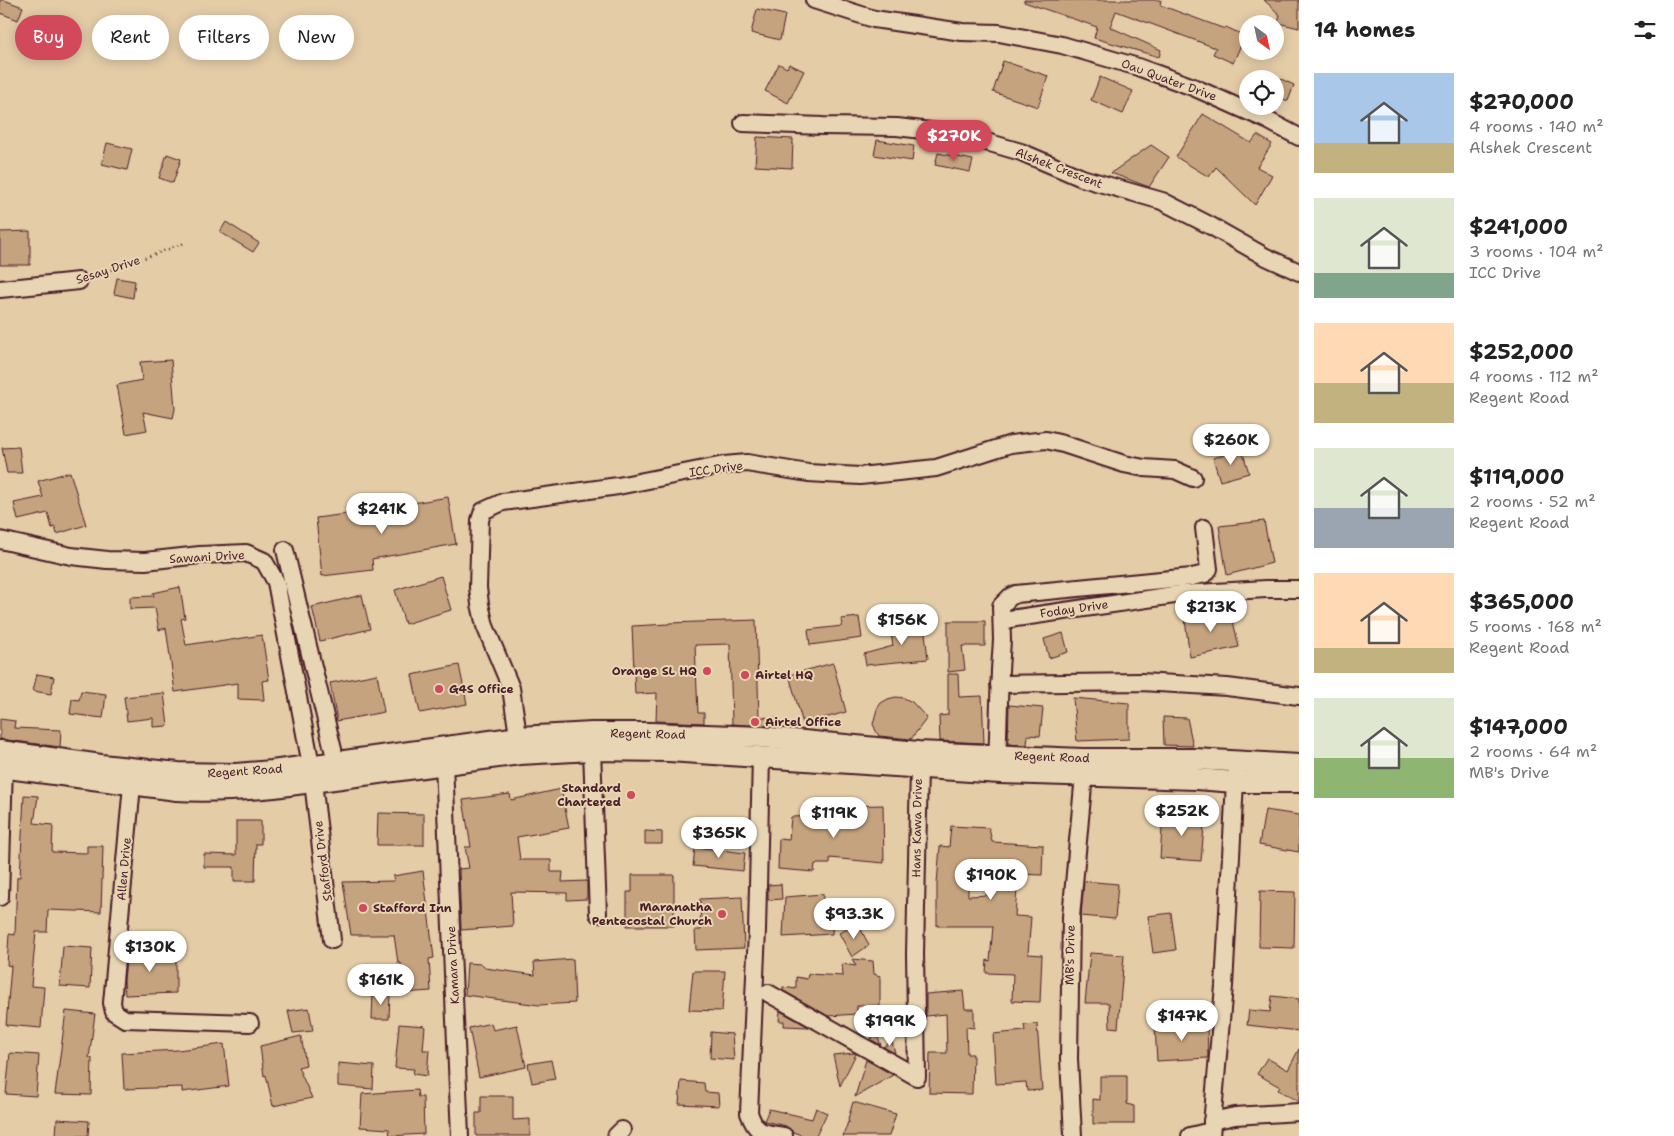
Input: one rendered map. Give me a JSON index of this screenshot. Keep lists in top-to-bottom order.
{
  "streets": {
    "main road": ["Regent Road"],
    "street": [
      "Oau Quater Drive",
      "Alshek Crescent",
      "Sesay Drive",
      "ICC Drive",
      "Sawani Drive",
      "Foday Drive",
      "Hans Kawa Drive",
      "Stafford Drive",
      "Allen Drive",
      "MB's Drive",
      "Kamara Drive"
    ]
  },
  "crossings": [
    ["ICC Drive", "Regent Road"],
    ["Sawani Drive", "Regent Road"],
    ["Sawani Drive", "Stafford Drive"],
    ["Regent Road", "Hans Kawa Drive"],
    ["Regent Road", "Stafford Drive"],
    ["Regent Road", "Allen Drive"],
    ["Regent Road", "MB's Drive"],
    ["Regent Road", "Kamara Drive"]
  ],
  "places": [
    "Orange SL HQ",
    "Airtel HQ",
    "G4S Office",
    "Airtel Office",
    "Standard Chartered",
    "Stafford Inn",
    "Maranatha Pentecostal Church"
  ],
  "north": "bottom right",
  "page": {
    "heading": "14 homes",
    "chip": [
      "Buy",
      "Rent",
      "Filters",
      "New"
    ],
    "list": [
      {
        "name": "$270,000",
        "note": "4 rooms · 140 m² · Alshek Crescent"
      },
      {
        "name": "$241,000",
        "note": "3 rooms · 104 m² · ICC Drive"
      },
      {
        "name": "$252,000",
        "note": "4 rooms · 112 m² · Regent Road"
      },
      {
        "name": "$119,000",
        "note": "2 rooms · 52 m² · Regent Road"
      },
      {
        "name": "$365,000",
        "note": "5 rooms · 168 m² · Regent Road"
      },
      {
        "name": "$147,000",
        "note": "2 rooms · 64 m² · MB's Drive"
      }
    ],
    "price": [
      "$270K",
      "$260K",
      "$241K",
      "$213K",
      "$156K",
      "$252K",
      "$119K",
      "$365K",
      "$190K",
      "$93.3K",
      "$130K",
      "$161K",
      "$147K",
      "$199K"
    ]
  }
}
